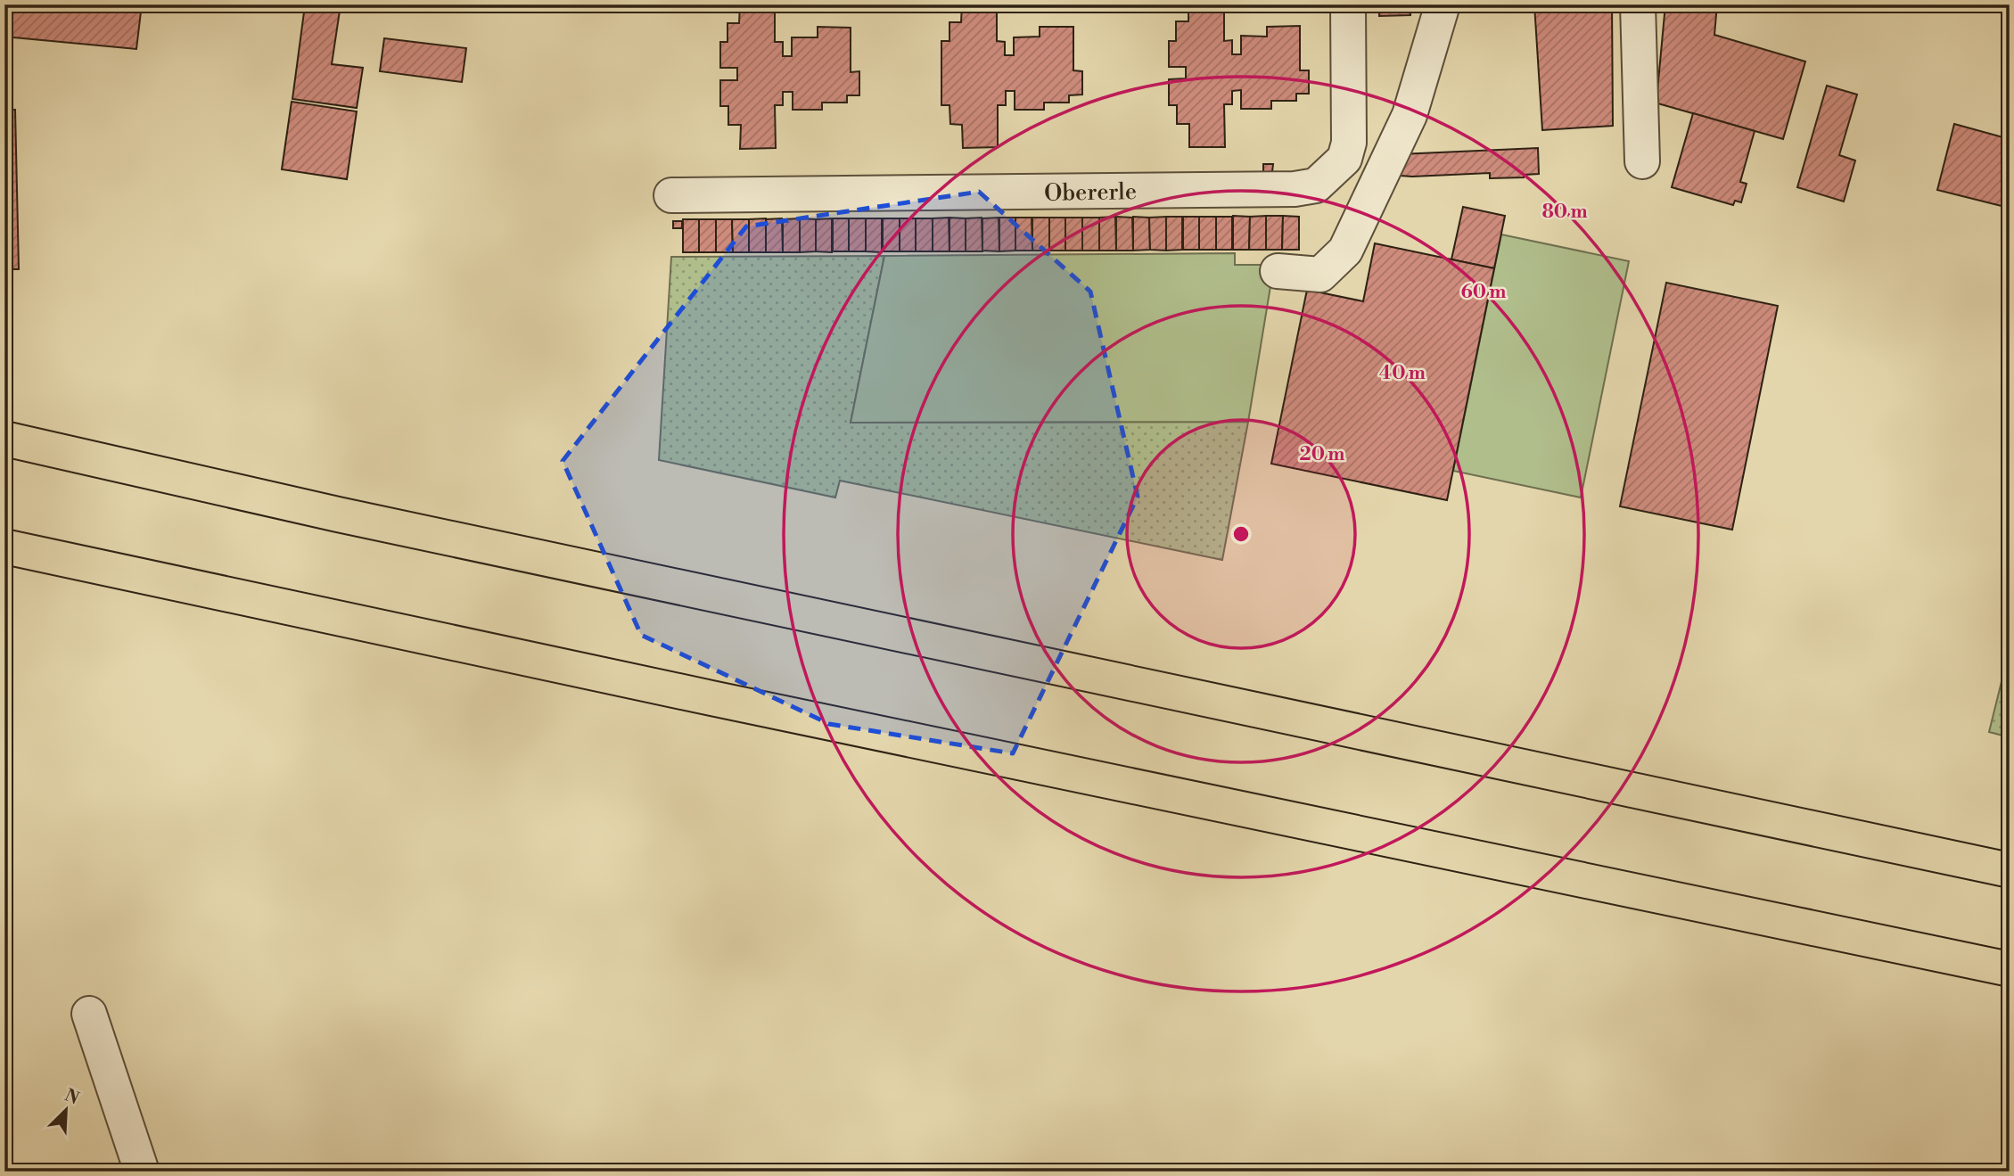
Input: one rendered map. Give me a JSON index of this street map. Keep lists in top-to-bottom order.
{
  "streets": {
    "lane": ["Obererle"]
  },
  "north": "top right",
  "rings": [
    "80 m",
    "60 m",
    "40 m",
    "20 m"
  ]
}
